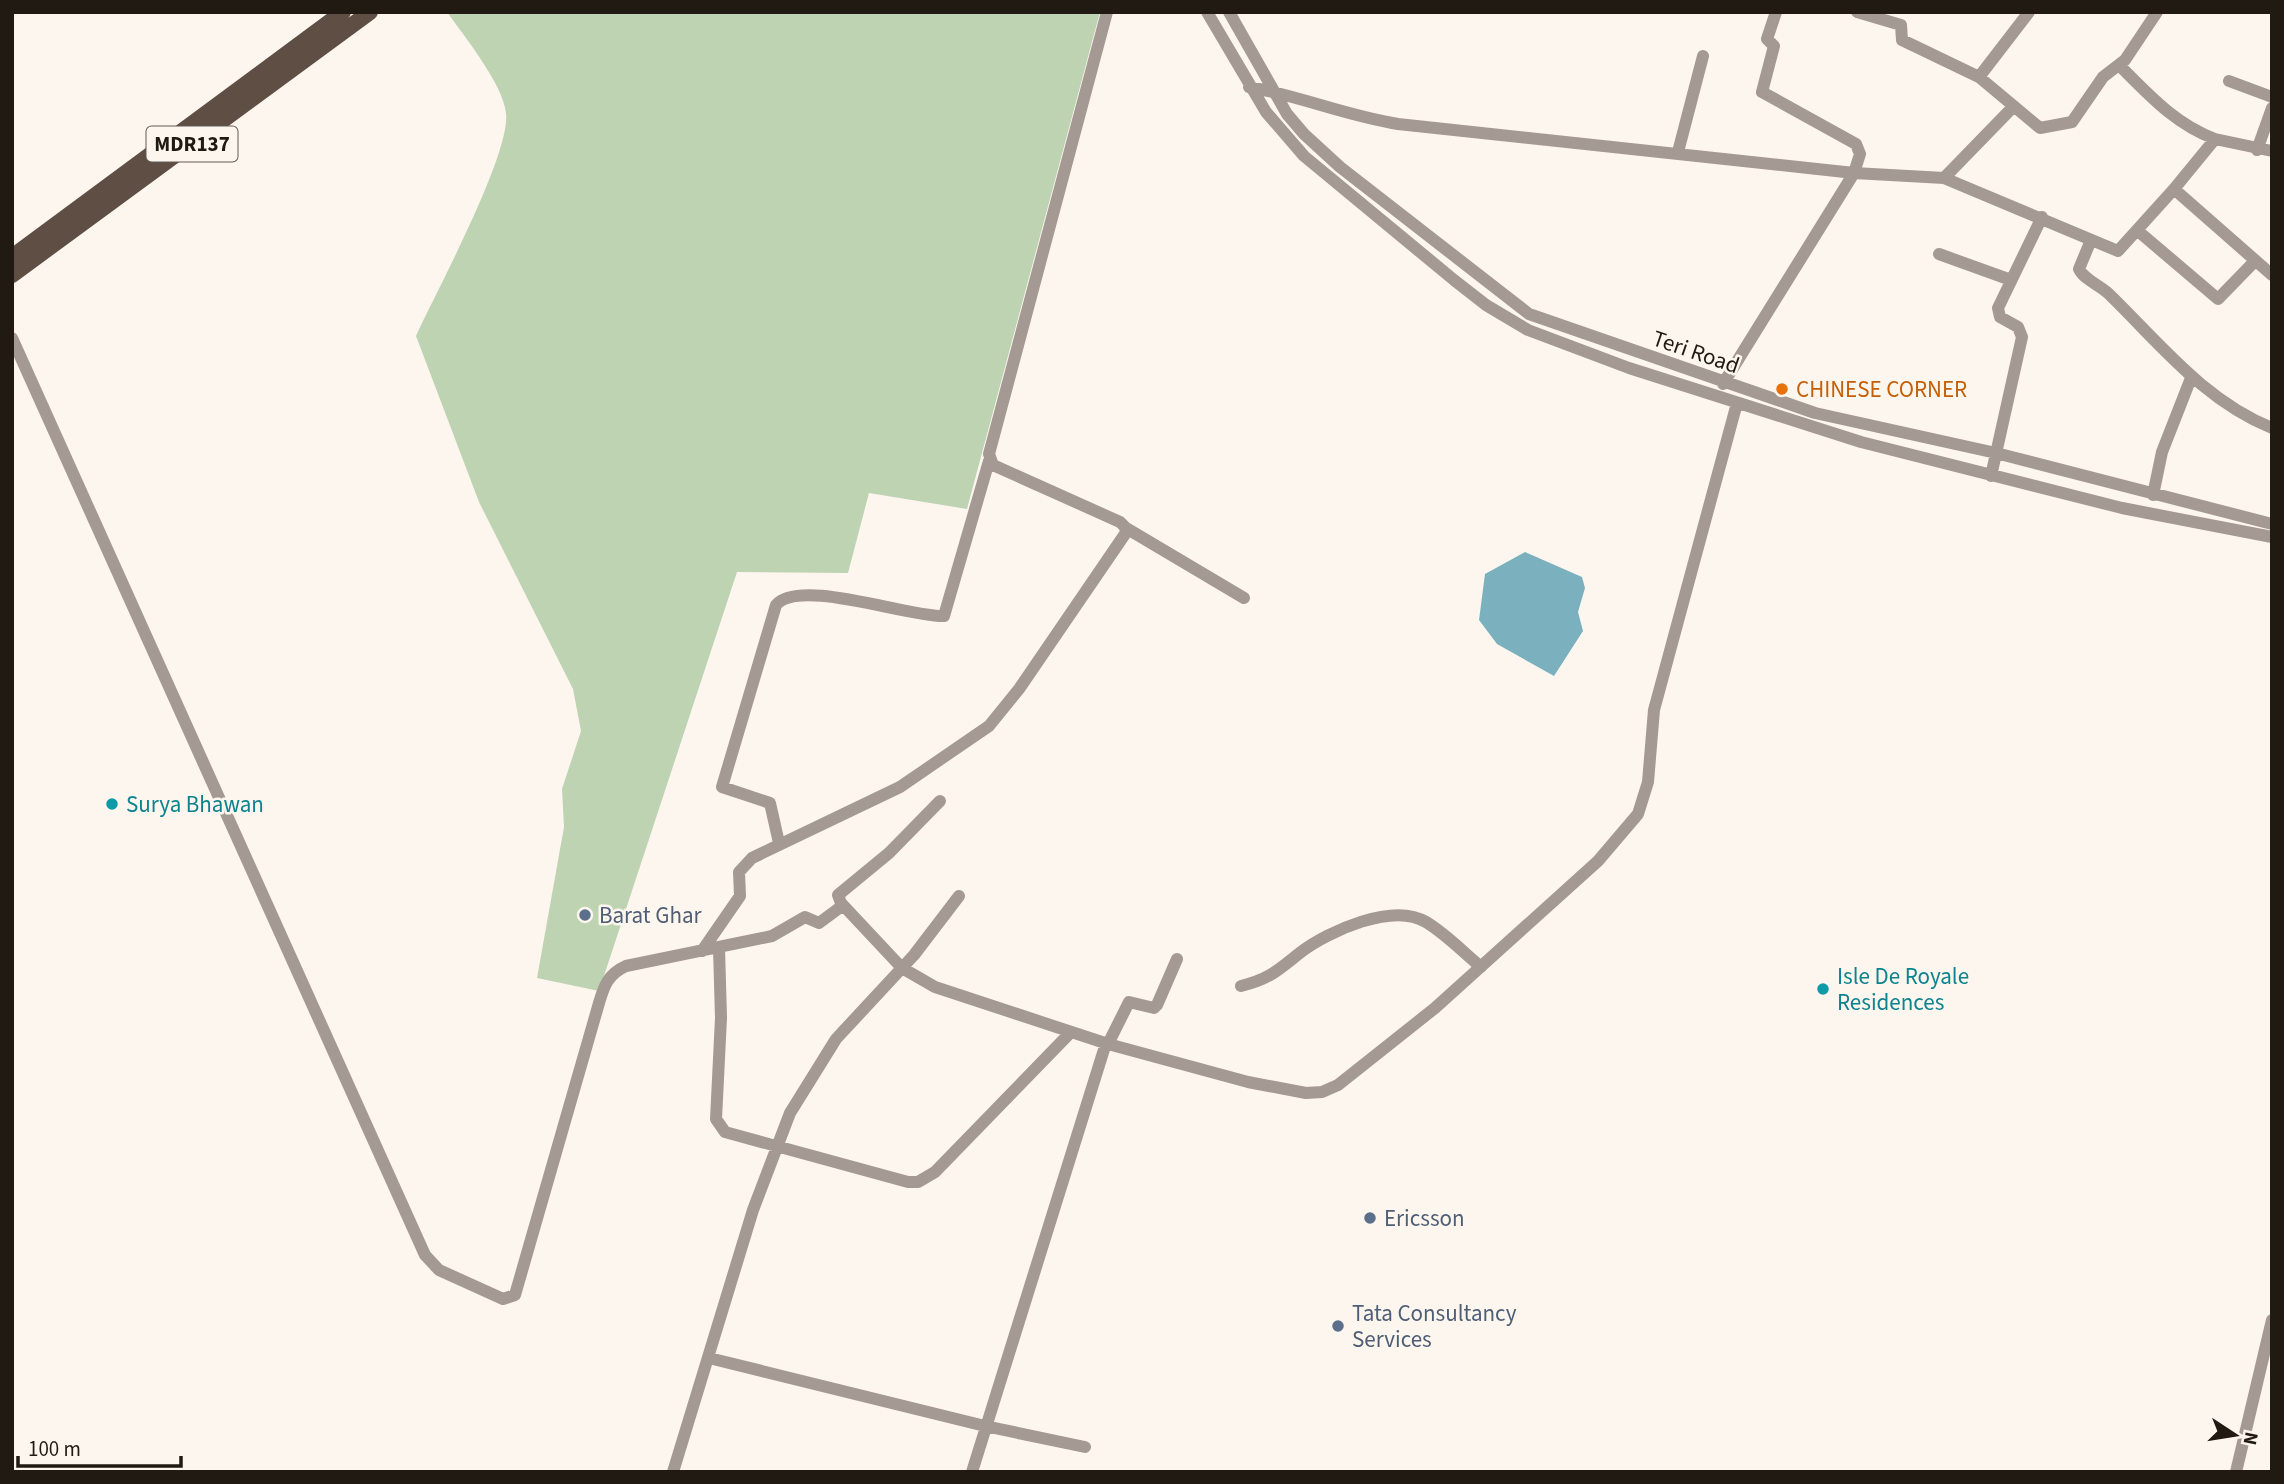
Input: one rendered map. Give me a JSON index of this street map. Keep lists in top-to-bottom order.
{
  "streets": {
    "main road": ["MDR137"],
    "street": ["Teri Road"]
  },
  "places": [
    "CHINESE CORNER",
    "Surya Bhawan",
    "Barat Ghar",
    "Isle De Royale Residences",
    "Ericsson",
    "Tata Consultancy Services"
  ],
  "scale_bar": "100 m",
  "north": "right"
}
